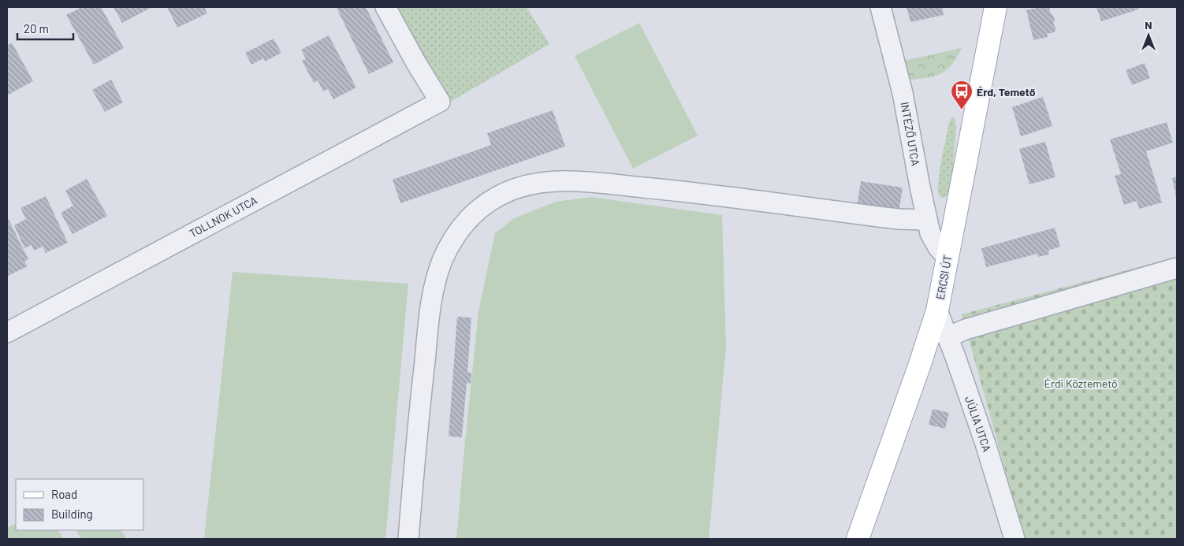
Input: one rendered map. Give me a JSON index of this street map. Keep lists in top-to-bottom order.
{
  "streets": {
    "main road": ["ERCSI ÚT"],
    "street": ["INTÉZŐ UTCA", "TOLLNOK UTCA", "JÚLIA UTCA"]
  },
  "crossings": [
    ["INTÉZŐ UTCA", "ERCSI ÚT"],
    ["ERCSI ÚT", "JÚLIA UTCA"]
  ],
  "parks": ["Érdi Köztemető"],
  "places": {
    "bus stop": ["Érd, Temető"]
  },
  "legend": ["Road", "Building"],
  "scale_bar": "20 m",
  "north": "top"
}
